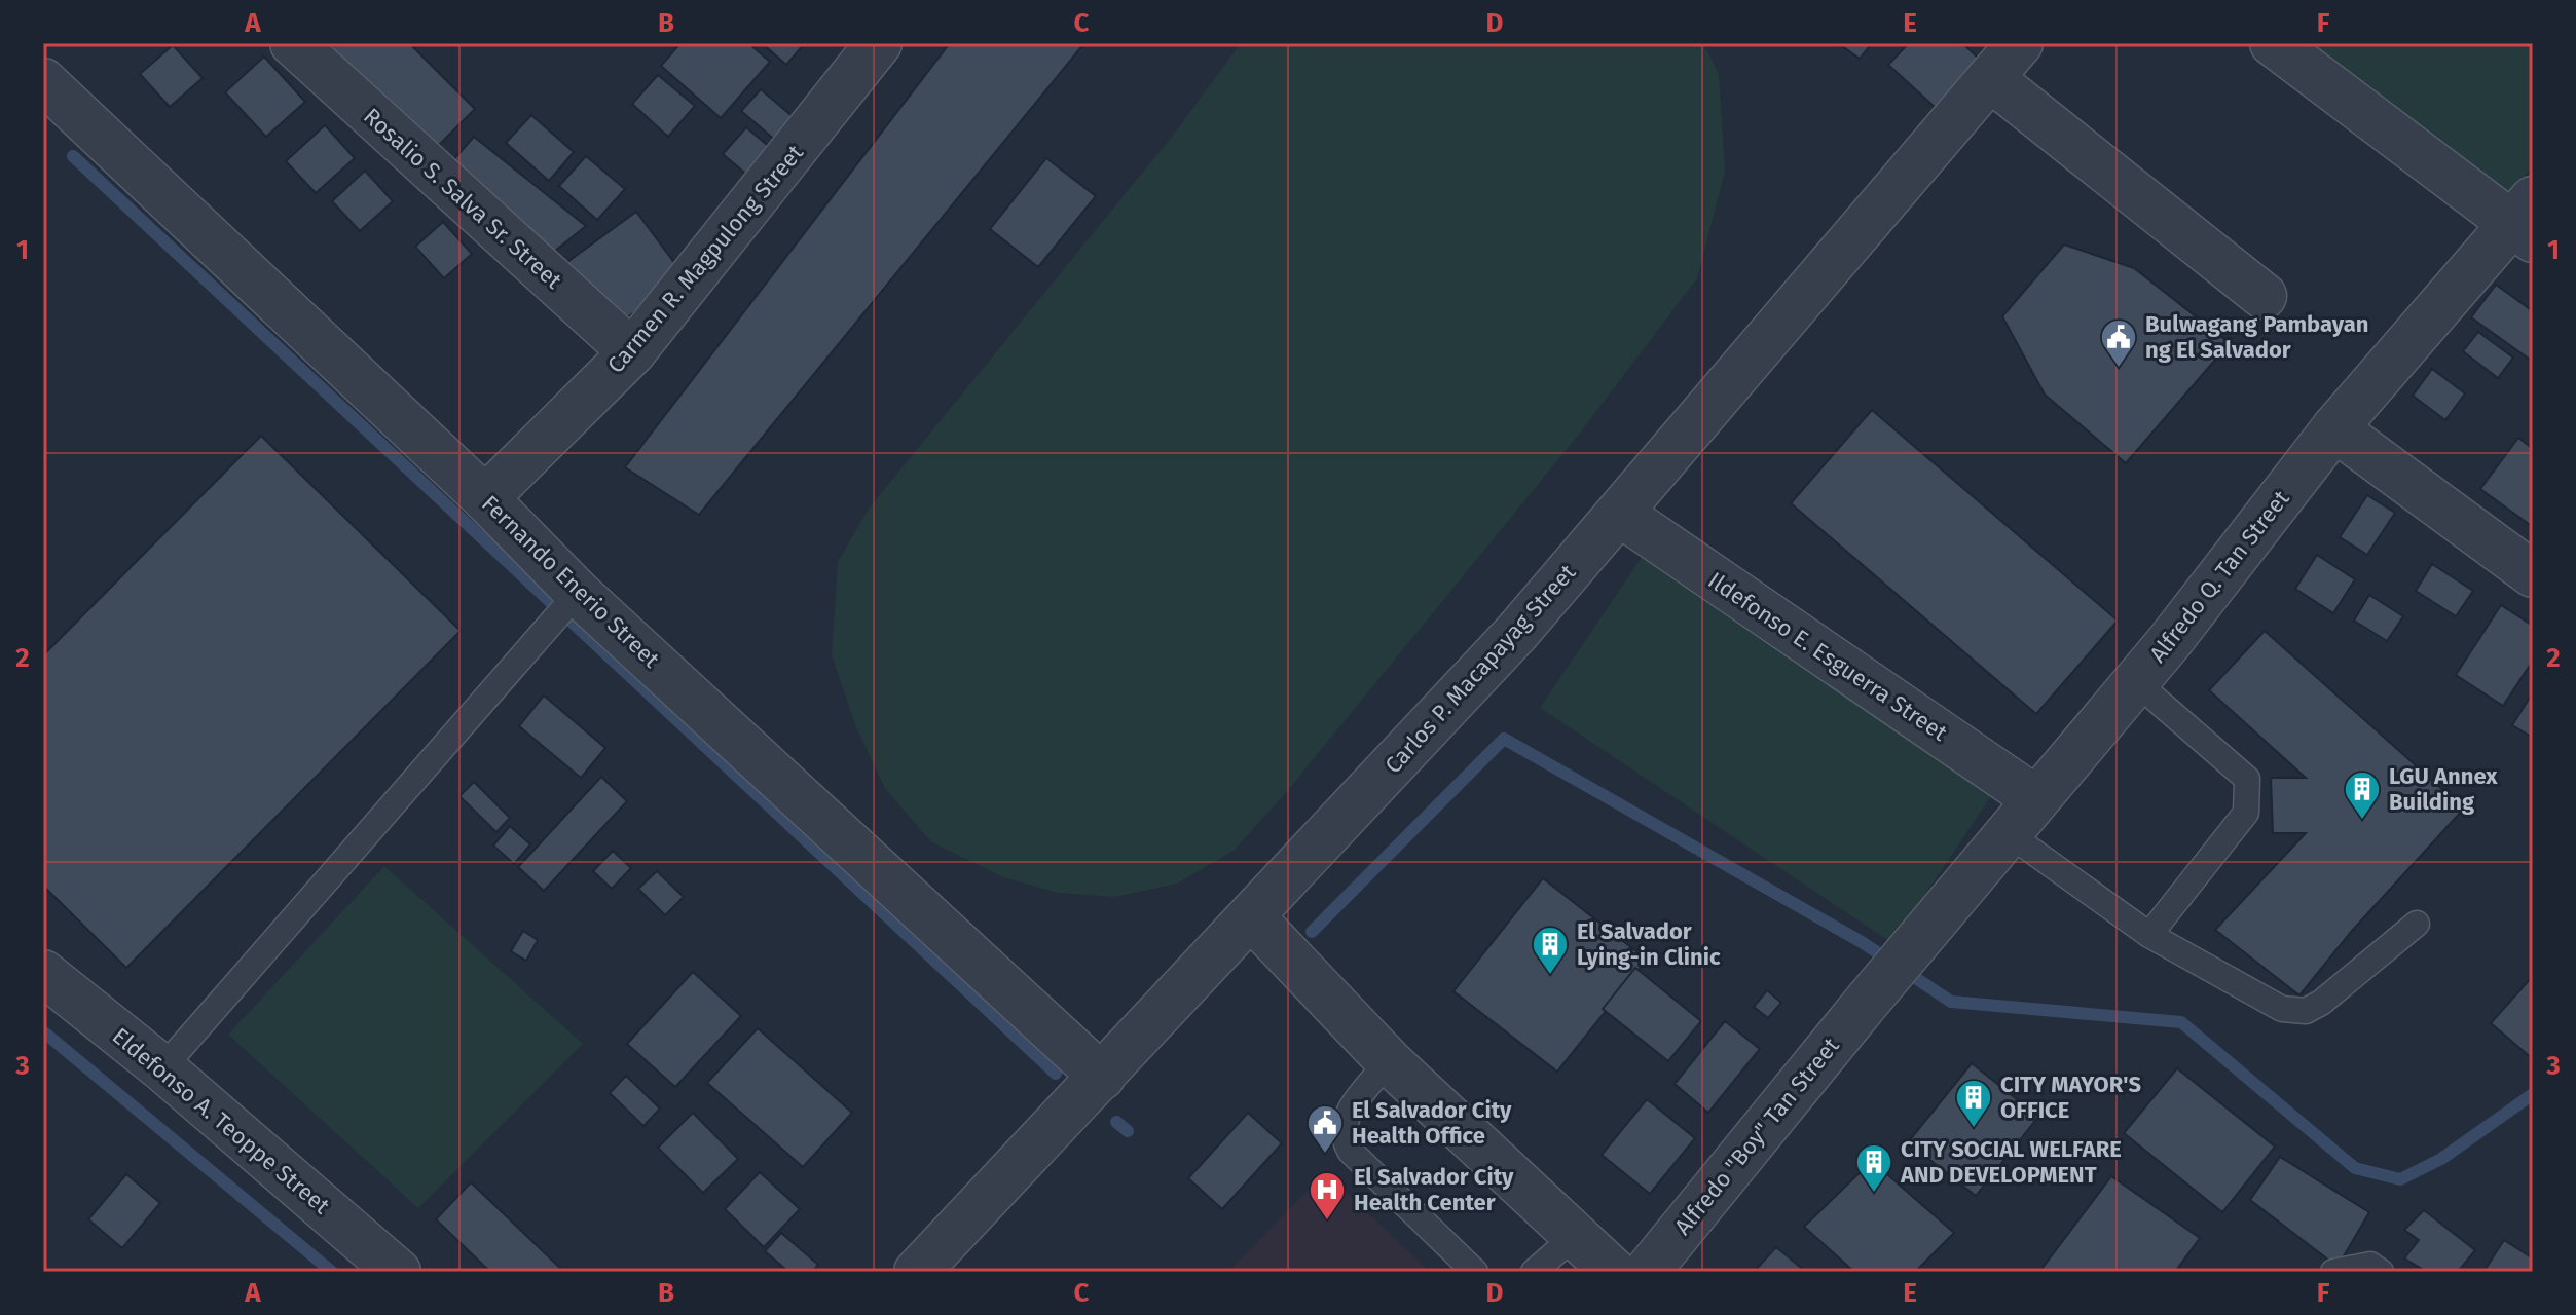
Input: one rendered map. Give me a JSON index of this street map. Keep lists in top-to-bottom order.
{
  "streets": {
    "street": [
      "Rosalio S. Salva Sr. Street",
      "Carmen R. Magpulong Street",
      "Alfredo Q. Tan Street",
      "Fernando Enerio Street",
      "Ildefonso E. Esguerra Street",
      "Carlos P. Macapayag Street",
      "Eldefonso A. Teoppe Street",
      "Alfredo \"Boy\" Tan Street"
    ]
  },
  "crossings": [
    ["Rosalio S. Salva Sr. Street", "Carmen R. Magpulong Street"],
    ["Carmen R. Magpulong Street", "Fernando Enerio Street"],
    ["Alfredo Q. Tan Street", "Ildefonso E. Esguerra Street"],
    ["Alfredo Q. Tan Street", "Alfredo \"Boy\" Tan Street"],
    ["Fernando Enerio Street", "Carlos P. Macapayag Street"],
    ["Ildefonso E. Esguerra Street", "Carlos P. Macapayag Street"]
  ],
  "places": {
    "public building": ["Bulwagang Pambayan ng El Salvador", "El Salvador City Health Office"],
    "building": [
      "LGU Annex Building",
      "El Salvador Lying-in Clinic",
      "CITY MAYOR'S OFFICE",
      "CITY SOCIAL WELFARE AND DEVELOPMENT"
    ],
    "hospital": ["El Salvador City Health Center"]
  },
  "grid": {
    "columns": [
      "A",
      "B",
      "C",
      "D",
      "E",
      "F"
    ],
    "rows": ["1", "2", "3"]
  }
}
